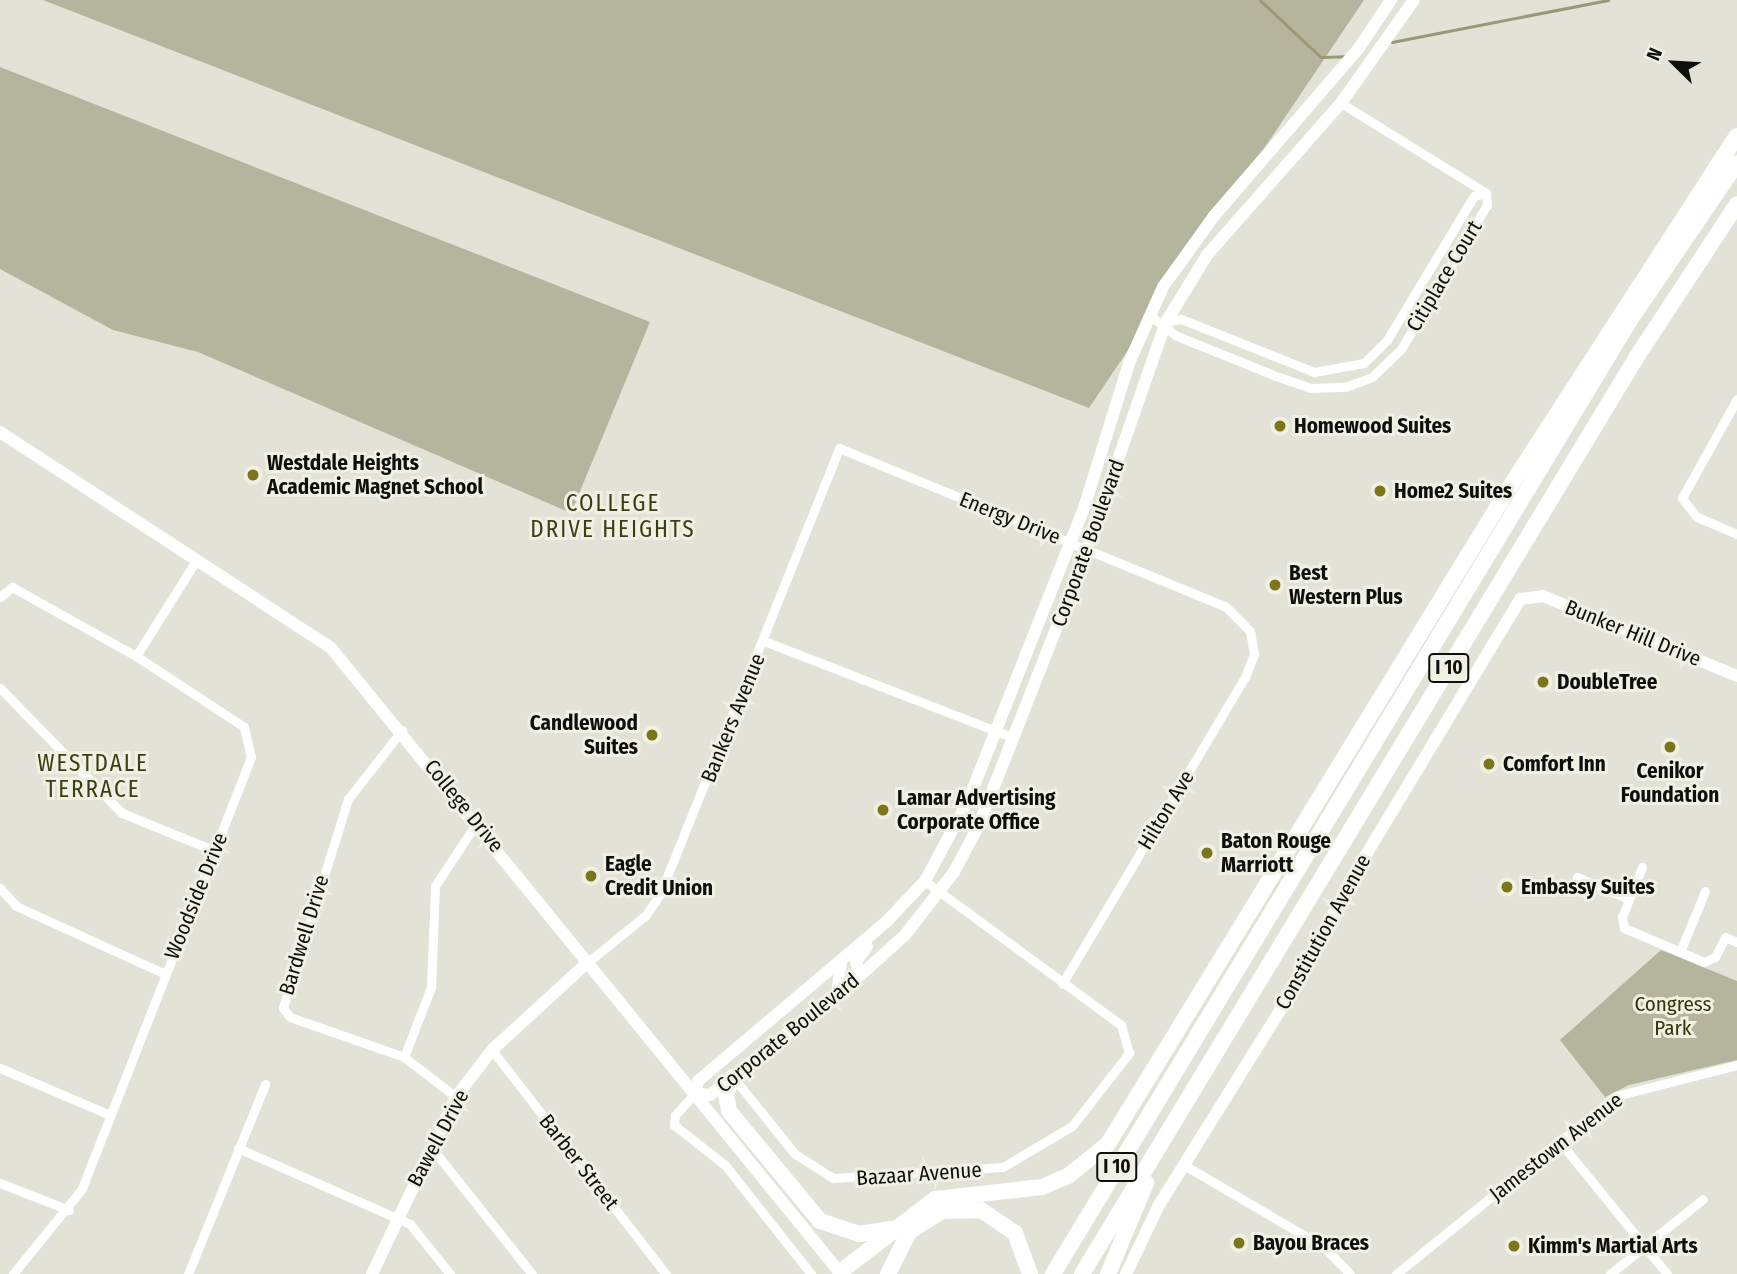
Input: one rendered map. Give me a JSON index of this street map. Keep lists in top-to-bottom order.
{
  "streets": {
    "highway": ["I 10"],
    "street": [
      "Citiplace Court",
      "Energy Drive",
      "Corporate Boulevard",
      "Bunker Hill Drive",
      "Bankers Avenue",
      "College Drive",
      "Hilton Ave",
      "Woodside Drive",
      "Constitution Avenue",
      "Bardwell Drive",
      "Bawell Drive",
      "Jamestown Avenue",
      "Barber Street",
      "Bazaar Avenue"
    ]
  },
  "crossings": [
    ["Citiplace Court", "Corporate Boulevard"],
    ["Energy Drive", "Corporate Boulevard"],
    ["Energy Drive", "Bankers Avenue"],
    ["Energy Drive", "Hilton Ave"],
    ["Corporate Boulevard", "College Drive"],
    ["Corporate Boulevard", "Bazaar Avenue"],
    ["Bunker Hill Drive", "Constitution Avenue"],
    ["Bankers Avenue", "College Drive"],
    ["Bankers Avenue", "Bawell Drive"],
    ["College Drive", "Bardwell Drive"],
    ["College Drive", "Bawell Drive"],
    ["Hilton Ave", "Bazaar Avenue"],
    ["Bardwell Drive", "Bawell Drive"],
    ["Bawell Drive", "Barber Street"]
  ],
  "districts": ["COLLEGE DRIVE HEIGHTS", "WESTDALE TERRACE"],
  "parks": ["Congress Park"],
  "places": [
    "Homewood Suites",
    "Westdale Heights Academic Magnet School",
    "Home2 Suites",
    "Best Western Plus",
    "DoubleTree",
    "Candlewood Suites",
    "Cenikor Foundation",
    "Comfort Inn",
    "Lamar Advertising Corporate Office",
    "Baton Rouge Marriott",
    "Eagle Credit Union",
    "Embassy Suites",
    "Bayou Braces",
    "Kimm's Martial Arts"
  ],
  "north": "top left"
}
